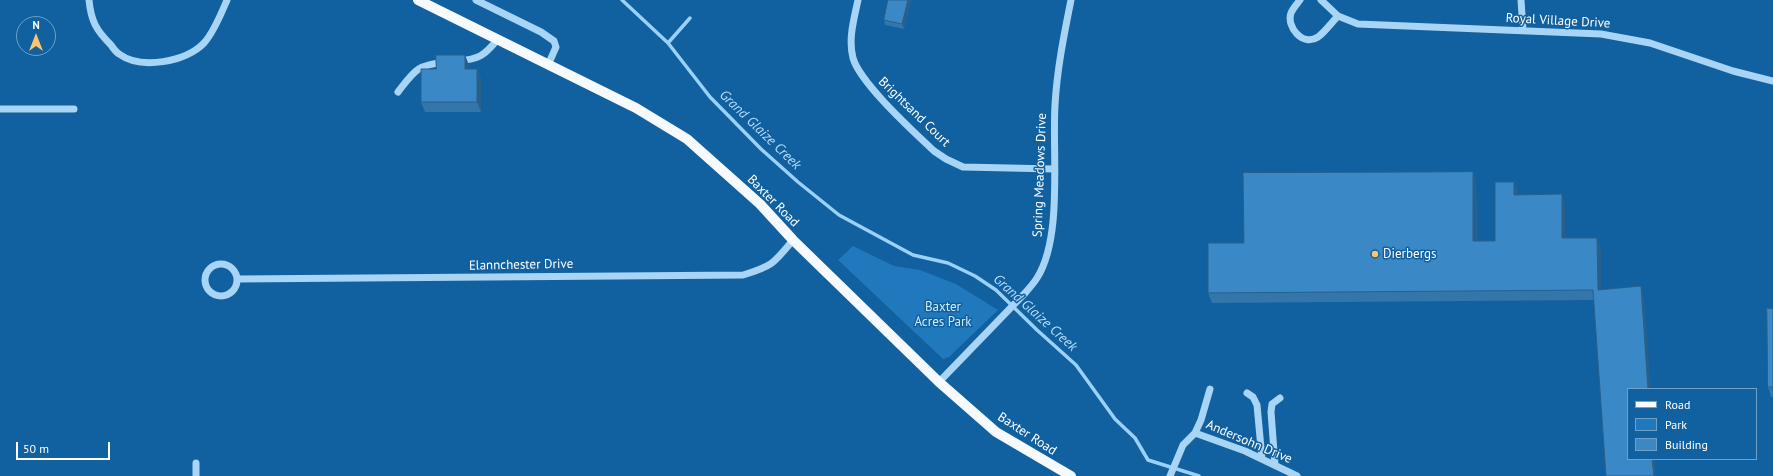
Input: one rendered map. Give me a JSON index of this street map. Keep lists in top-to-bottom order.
{
  "streets": {
    "main road": ["Baxter Road"],
    "street": [
      "Royal Village Drive",
      "Brightsand Court",
      "Spring Meadows Drive",
      "Elannchester Drive",
      "Andersohn Drive"
    ]
  },
  "crossings": [
    ["Brightsand Court", "Spring Meadows Drive"],
    ["Spring Meadows Drive", "Baxter Road"],
    ["Baxter Road", "Elannchester Drive"]
  ],
  "water": ["Grand Glaize Creek"],
  "parks": ["Baxter Acres Park"],
  "places": ["Dierbergs"],
  "legend": ["Road", "Park", "Building"],
  "scale_bar": "50 m",
  "north": "top"
}
